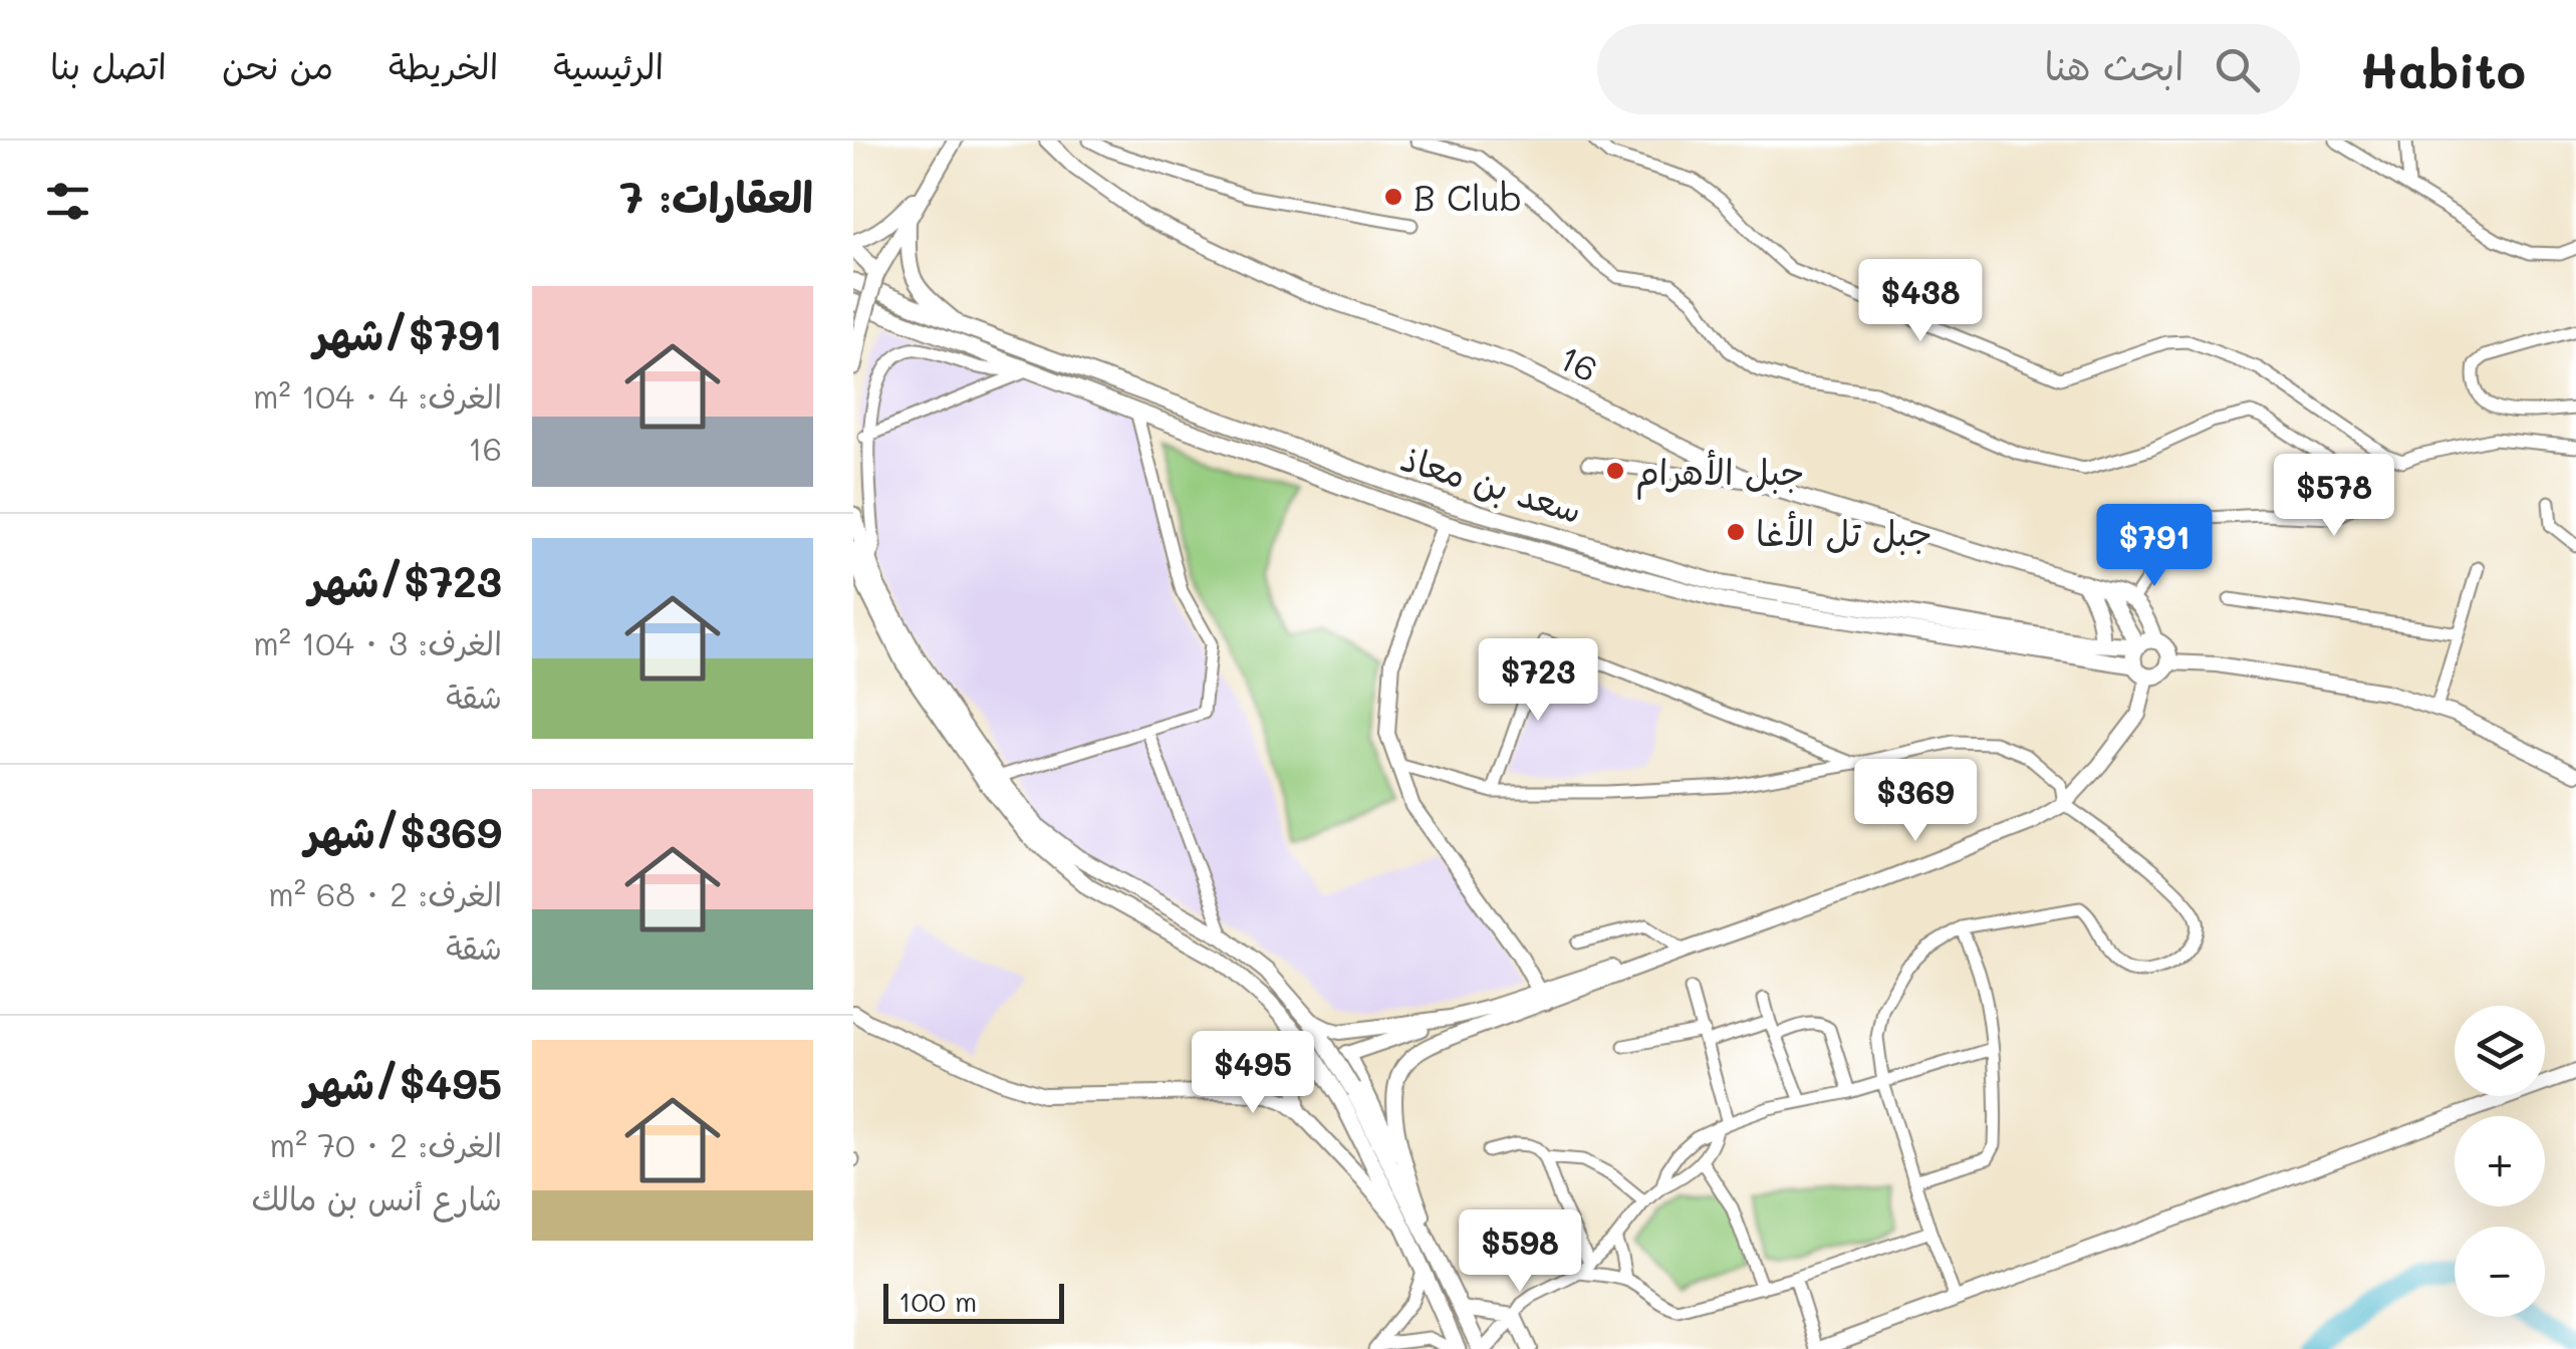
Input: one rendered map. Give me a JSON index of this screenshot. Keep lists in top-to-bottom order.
{
  "streets": {
    "main road": ["سعد بن معاذ"],
    "street": ["16"]
  },
  "places": ["B Club", "جبل الأهرام", "جبل تل الأغا"],
  "scale_bar": "100 m",
  "page": {
    "header": "Habito",
    "search": "ابحث هنا",
    "nav": [
      "الرئيسية",
      "الخريطة",
      "من نحن",
      "اتصل بنا"
    ],
    "heading": "العقارات: 7",
    "price": [
      "$438",
      "$578",
      "$791",
      "$723",
      "$369",
      "$495",
      "$598"
    ],
    "list": [
      {
        "name": "$791/شهر",
        "note": "الغرف: 4 · 104 m² · 16"
      },
      {
        "name": "$723/شهر",
        "note": "الغرف: 3 · 104 m² · شقة"
      },
      {
        "name": "$369/شهر",
        "note": "الغرف: 2 · 68 m² · شقة"
      },
      {
        "name": "$495/شهر",
        "note": "الغرف: 2 · 70 m² · شارع أنس بن مالك"
      }
    ],
    "map_buttons": ["+", "−"],
    "scale": "100 m"
  }
}
